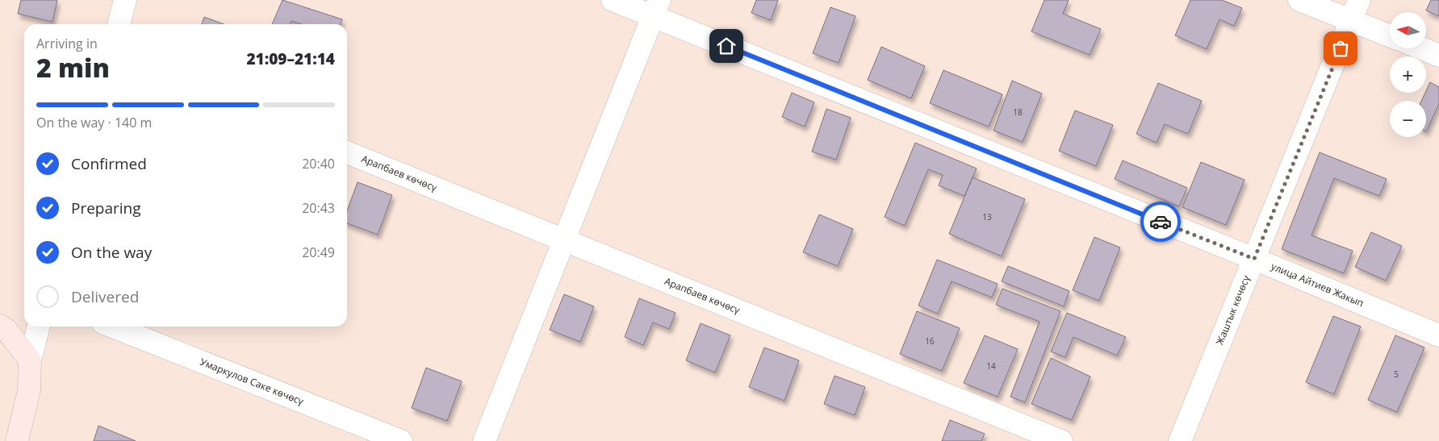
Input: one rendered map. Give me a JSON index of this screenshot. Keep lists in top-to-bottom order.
{
  "streets": {
    "street": [
      "Арапбаев көчөсү",
      "улица Айтиев Жакып",
      "Жаштык көчөсү",
      "Умаркулов Саке көчөсү"
    ]
  },
  "crossings": [
    ["улица Айтиев Жакып", "Жаштык көчөсү"]
  ],
  "house_numbers": [
    "18",
    "13",
    "16",
    "14",
    "5"
  ],
  "north": "left",
  "page": {
    "map_buttons": ["+", "−"],
    "heading": ["2 min", "Arriving in", "21:09–21:14"],
    "bar": "On the way · 140 m",
    "list": [
      ["Confirmed", "20:40"],
      ["Preparing", "20:43"],
      ["On the way", "20:49"],
      "Delivered"
    ]
  }
}
